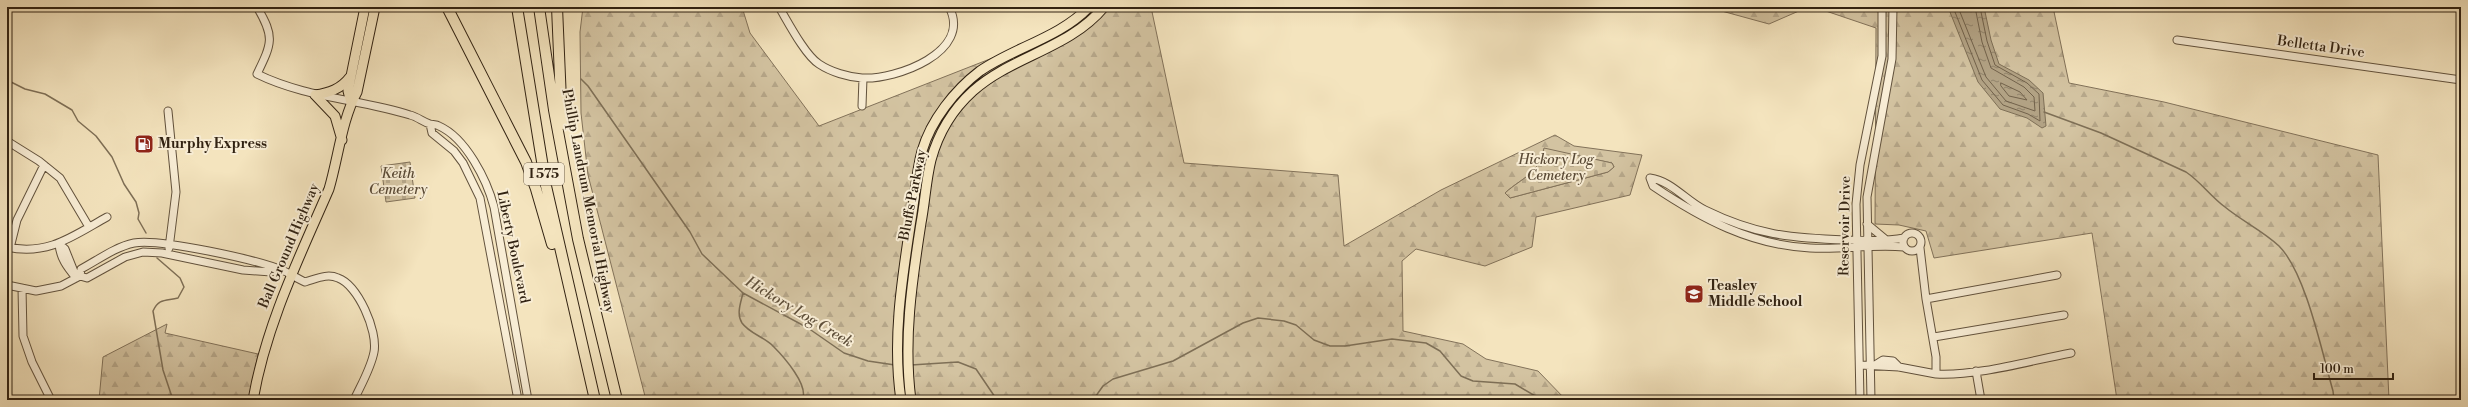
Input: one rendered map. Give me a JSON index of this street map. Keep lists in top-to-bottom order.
{
  "streets": {
    "highway": ["I 575", "Phillip Landrum Memorial Highway"],
    "main road": ["Bluffs Parkway", "Ball Ground Highway"],
    "street": ["Belletta Drive", "Reservoir Drive", "Liberty Boulevard"]
  },
  "crossings": [
    ["Ball Ground Highway", "Liberty Boulevard"]
  ],
  "water": ["Hickory Log Creek"],
  "parks": ["Hickory Log Cemetery", "Keith Cemetery"],
  "places": {
    "fuel station": ["Murphy Express"],
    "school or university": ["Teasley Middle School"]
  },
  "scale_bar": "100 m"
}
